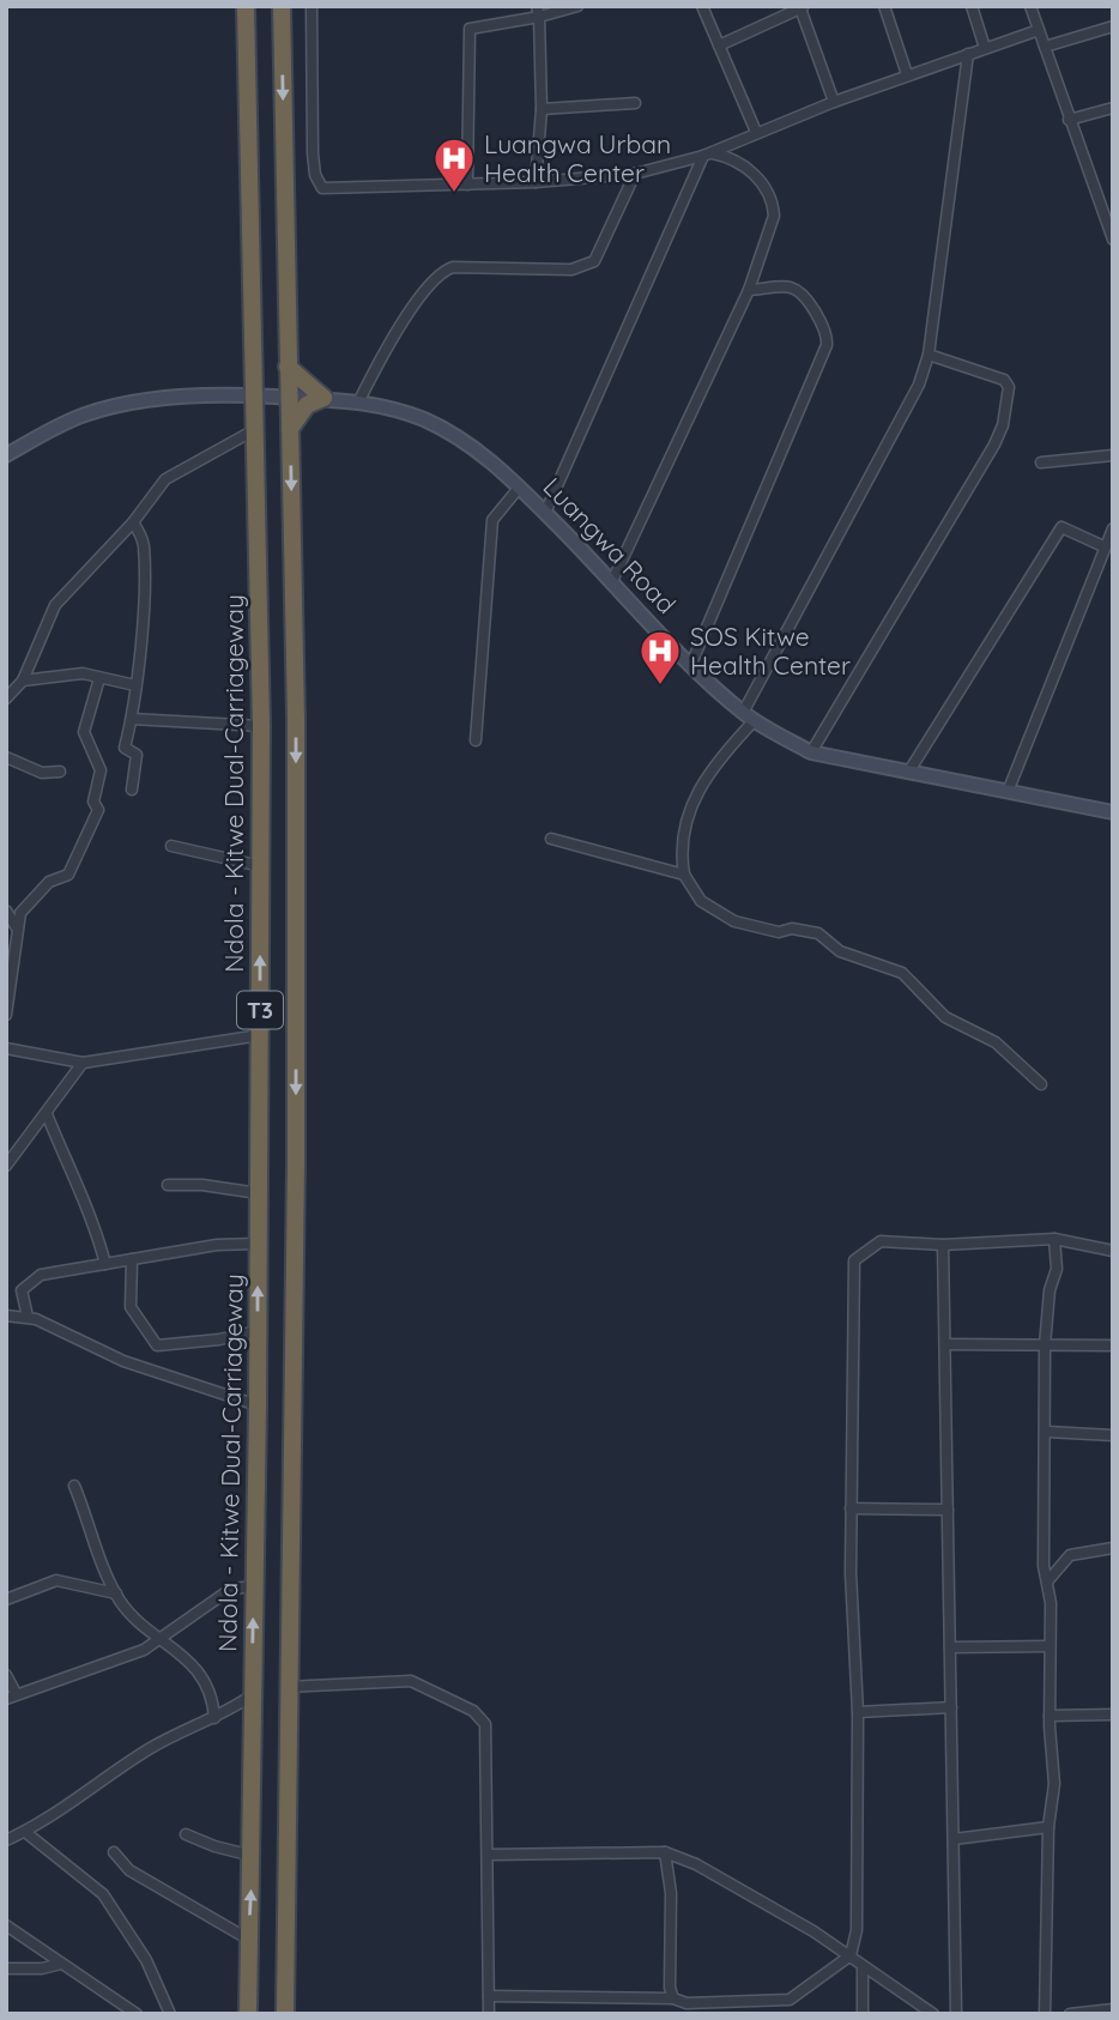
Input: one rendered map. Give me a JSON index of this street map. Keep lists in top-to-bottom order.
{
  "streets": {
    "highway": ["Ndola - Kitwe Dual-Carriageway", "T3"],
    "street": ["Luangwa Road"]
  },
  "crossings": [
    ["Luangwa Road", "Ndola - Kitwe Dual-Carriageway"],
    ["Luangwa Road", "T3"]
  ],
  "places": {
    "hospital": ["Luangwa Urban Health Center", "SOS Kitwe Health Center"]
  }
}
